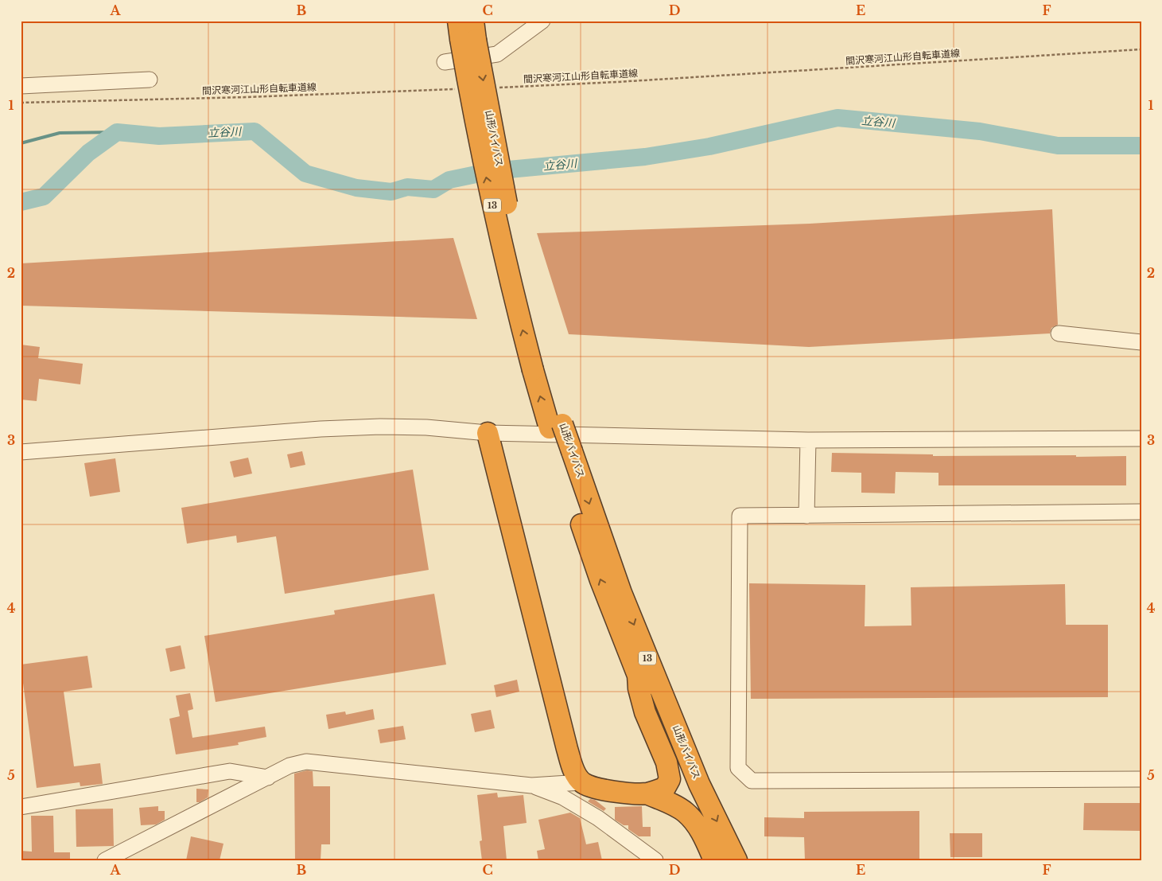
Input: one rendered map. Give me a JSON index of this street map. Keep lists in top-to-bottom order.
{
  "streets": {
    "highway": ["山形バイパス", "13"],
    "path": ["間沢寒河江山形自転車道線"]
  },
  "water": ["立谷川"],
  "grid": {
    "columns": [
      "A",
      "B",
      "C",
      "D",
      "E",
      "F"
    ],
    "rows": [
      "1",
      "2",
      "3",
      "4",
      "5"
    ]
  }
}
